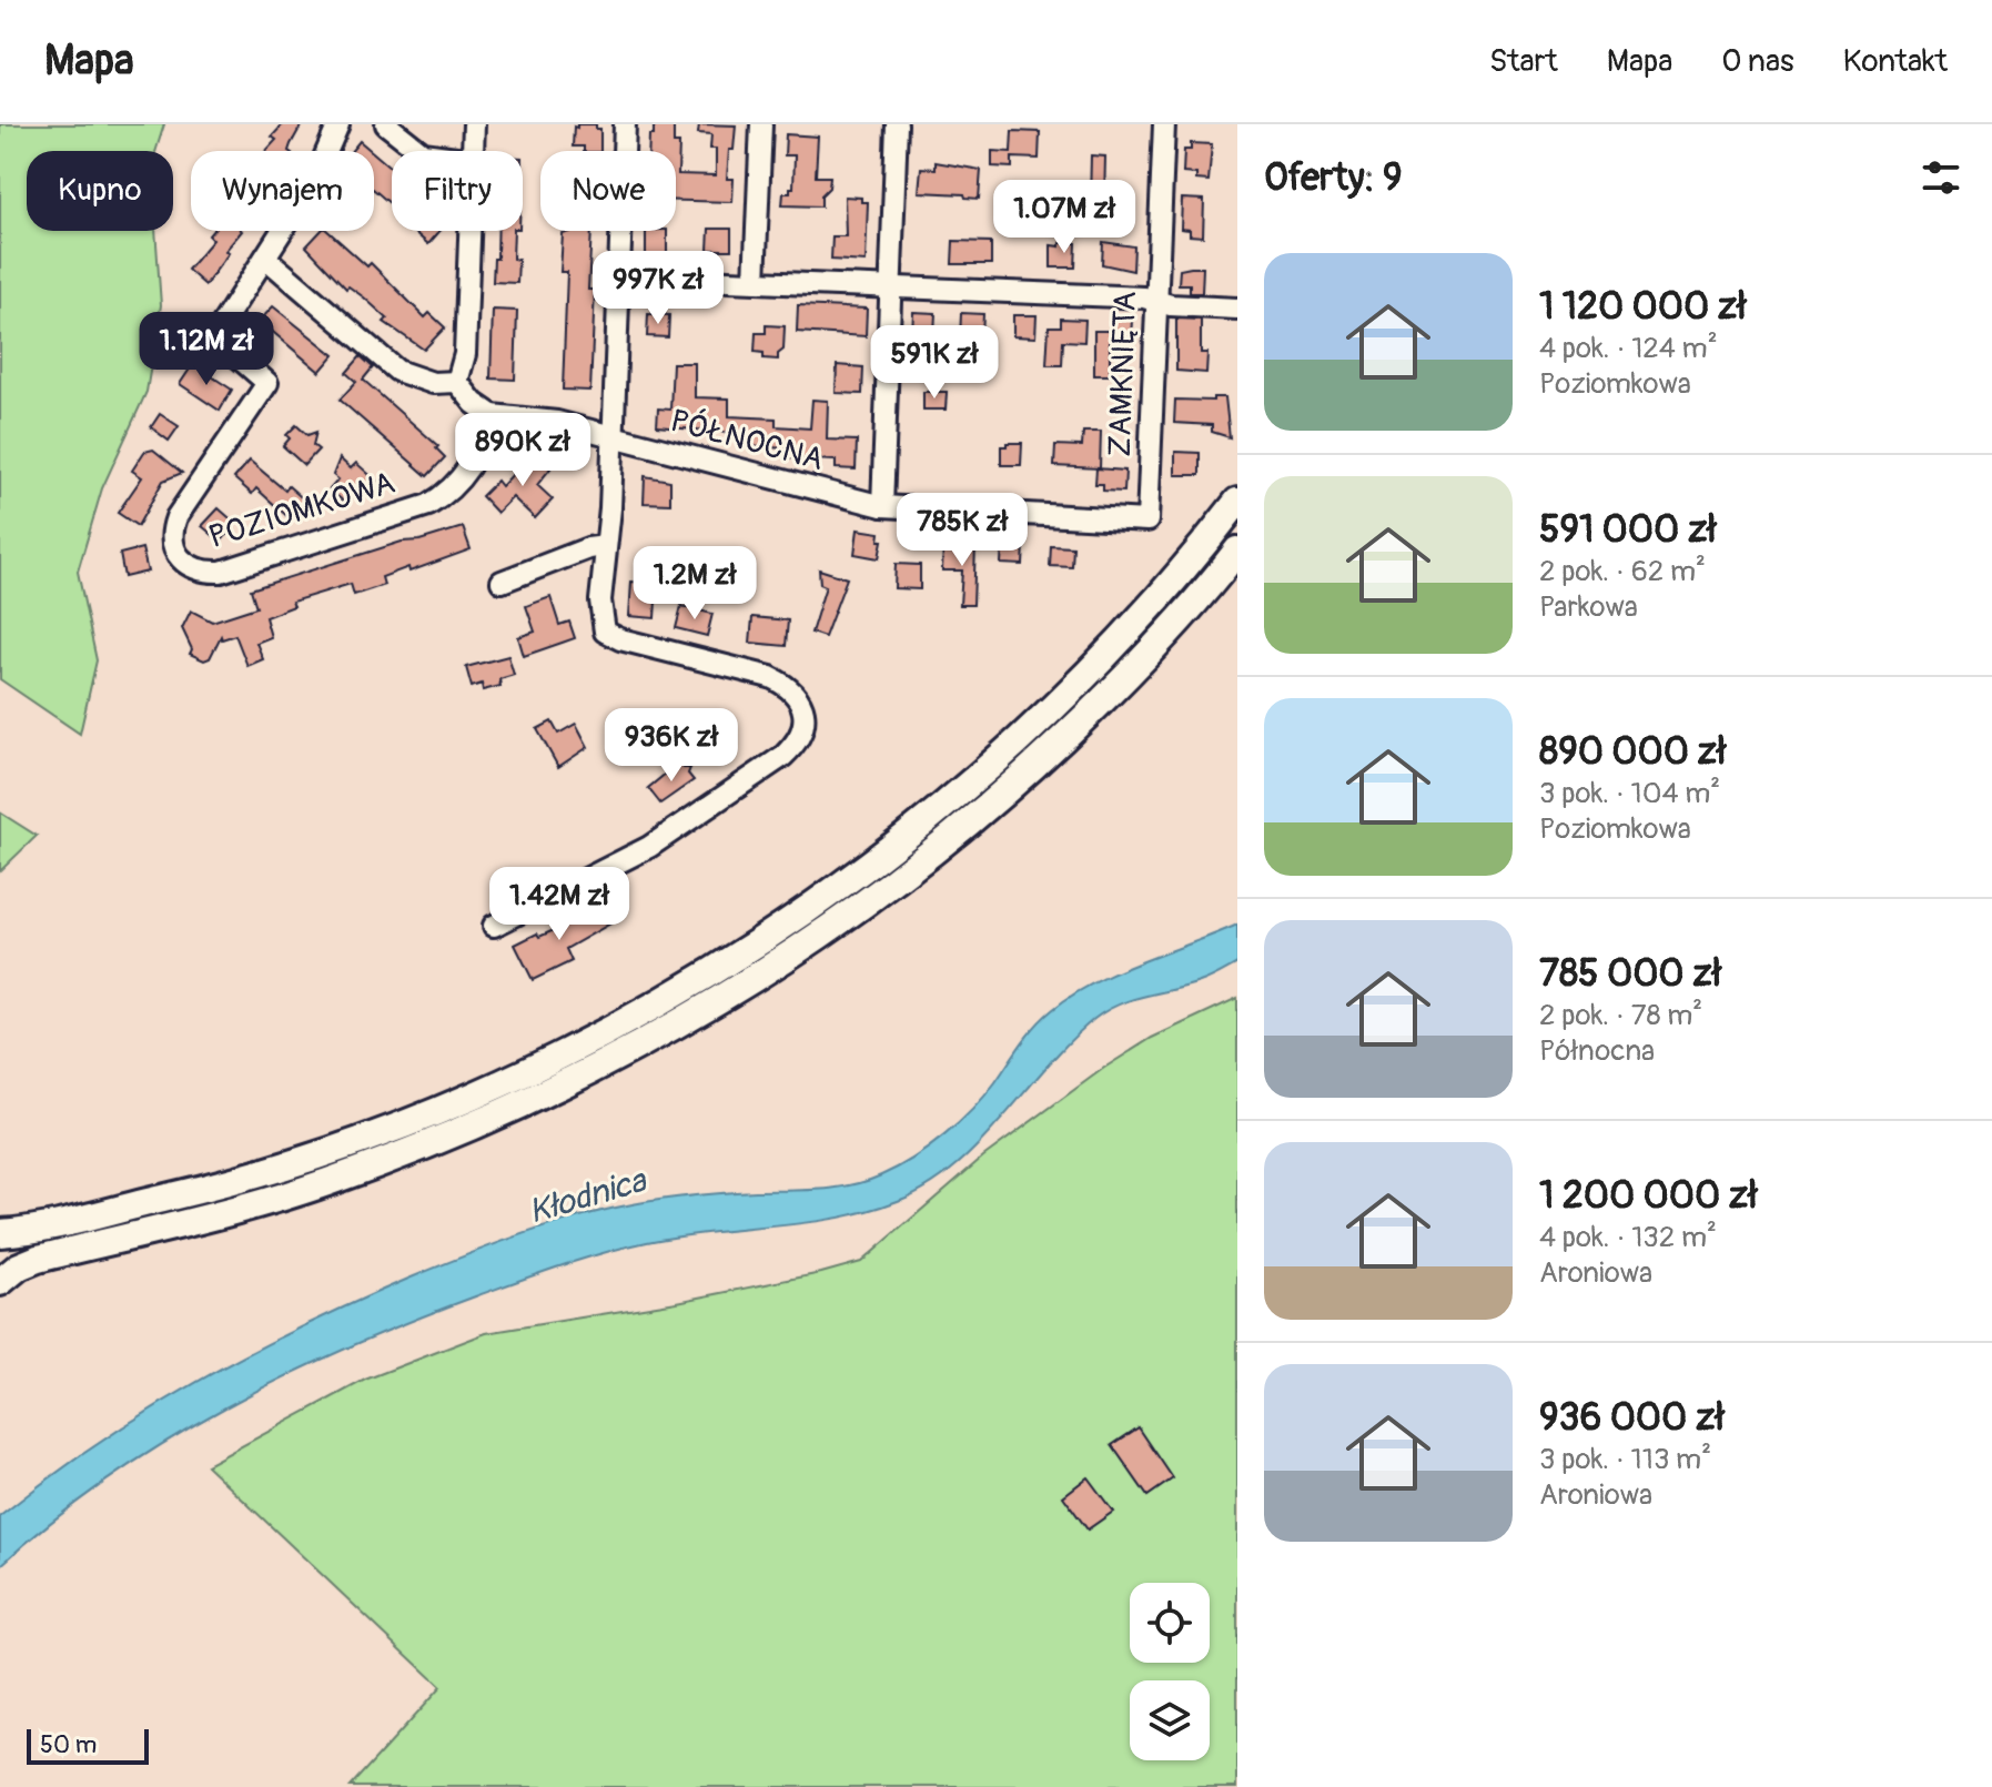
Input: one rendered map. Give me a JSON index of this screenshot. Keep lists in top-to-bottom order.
{
  "streets": {
    "street": ["ZAMKNIĘTA", "PÓŁNOCNA", "POZIOMKOWA"]
  },
  "crossings": [
    ["ZAMKNIĘTA", "PÓŁNOCNA"],
    ["PÓŁNOCNA", "POZIOMKOWA"]
  ],
  "water": ["Kłodnica"],
  "scale_bar": "50 m",
  "page": {
    "header": "Mapa",
    "nav": [
      "Start",
      "Mapa",
      "O nas",
      "Kontakt"
    ],
    "heading": "Oferty: 9",
    "chip": [
      "Kupno",
      "Wynajem",
      "Filtry",
      "Nowe"
    ],
    "price": [
      "1.07M zł",
      "997K zł",
      "1.12M zł",
      "591K zł",
      "890K zł",
      "785K zł",
      "1.2M zł",
      "936K zł",
      "1.42M zł"
    ],
    "list": [
      {
        "name": "1 120 000 zł",
        "note": "4 pok. · 124 m² · Poziomkowa"
      },
      {
        "name": "591 000 zł",
        "note": "2 pok. · 62 m² · Parkowa"
      },
      {
        "name": "890 000 zł",
        "note": "3 pok. · 104 m² · Poziomkowa"
      },
      {
        "name": "785 000 zł",
        "note": "2 pok. · 78 m² · Północna"
      },
      {
        "name": "1 200 000 zł",
        "note": "4 pok. · 132 m² · Aroniowa"
      },
      {
        "name": "936 000 zł",
        "note": "3 pok. · 113 m² · Aroniowa"
      }
    ],
    "scale": "50 m"
  }
}
